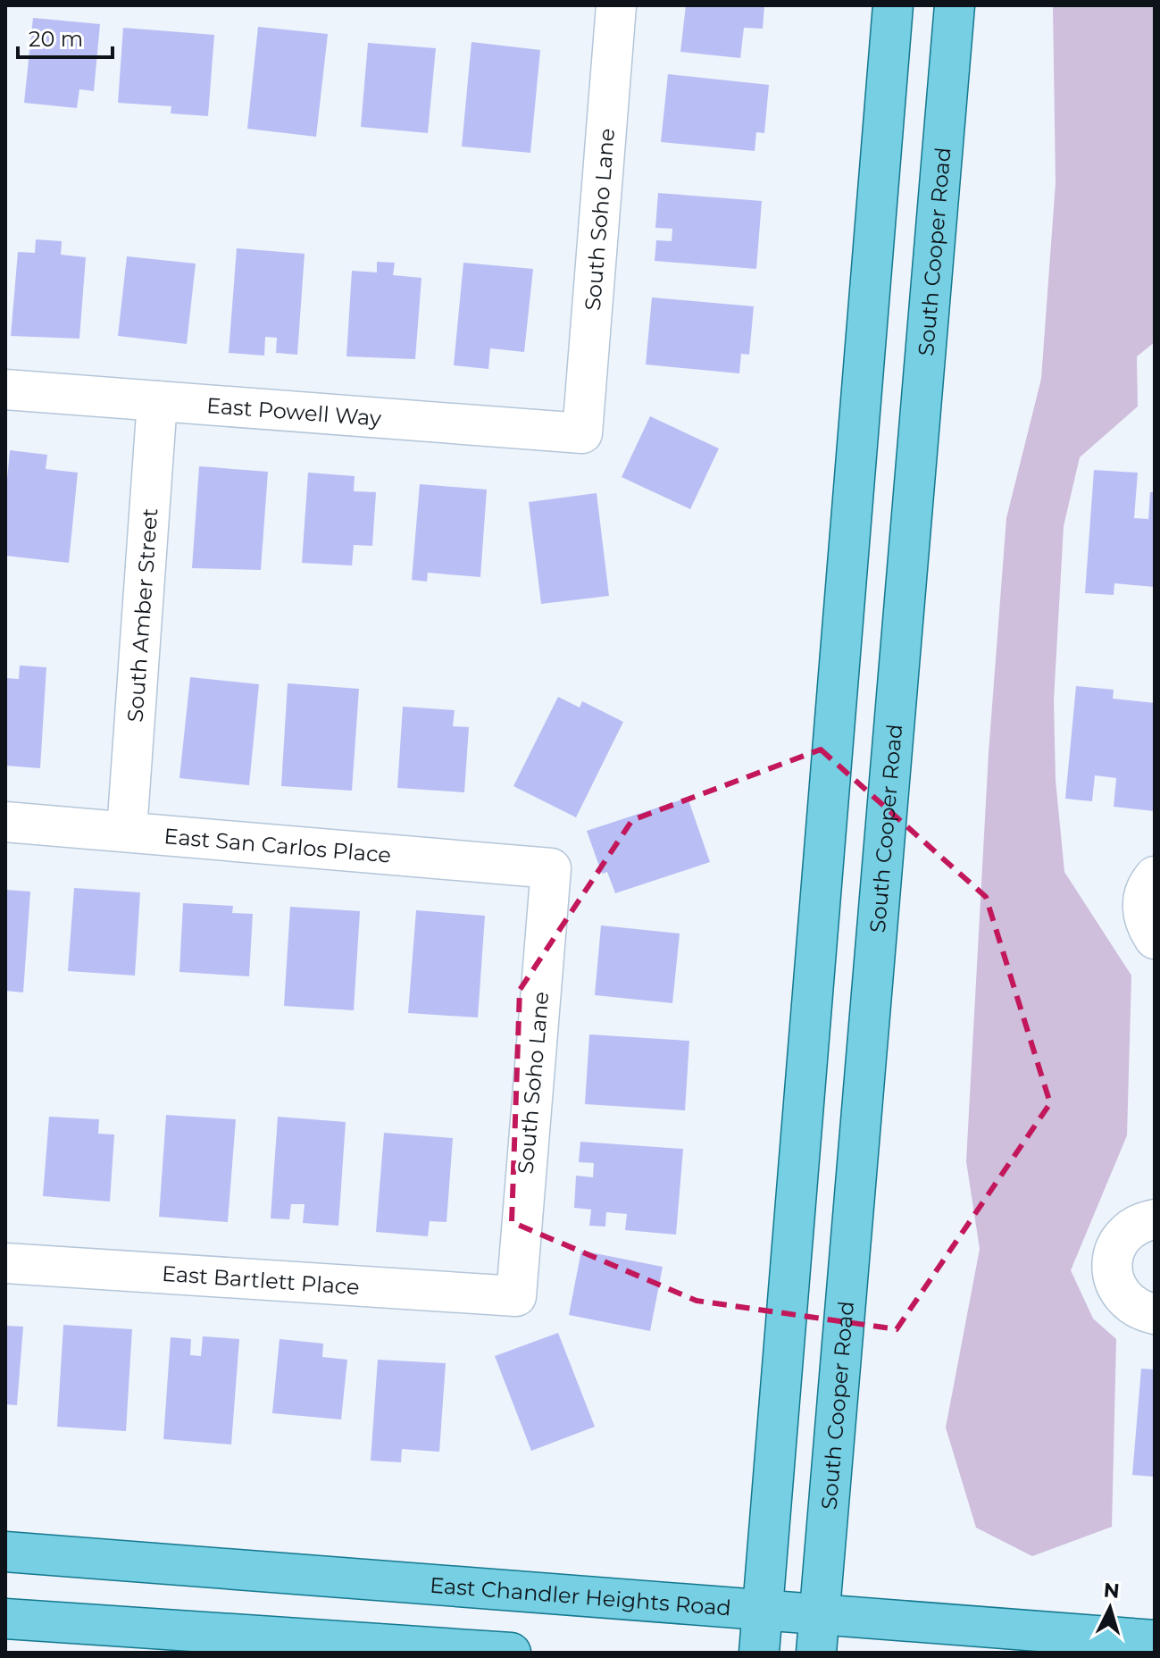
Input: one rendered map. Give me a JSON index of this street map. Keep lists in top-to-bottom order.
{
  "streets": {
    "main road": ["South Cooper Road", "East Chandler Heights Road"],
    "street": [
      "South Soho Lane",
      "East Powell Way",
      "South Amber Street",
      "East San Carlos Place",
      "East Bartlett Place"
    ]
  },
  "crossings": [
    ["South Soho Lane", "East Powell Way"],
    ["South Soho Lane", "East San Carlos Place"],
    ["South Soho Lane", "East Bartlett Place"],
    ["South Cooper Road", "East Chandler Heights Road"],
    ["East Powell Way", "South Amber Street"],
    ["South Amber Street", "East San Carlos Place"]
  ],
  "scale_bar": "20 m",
  "north": "top"
}
